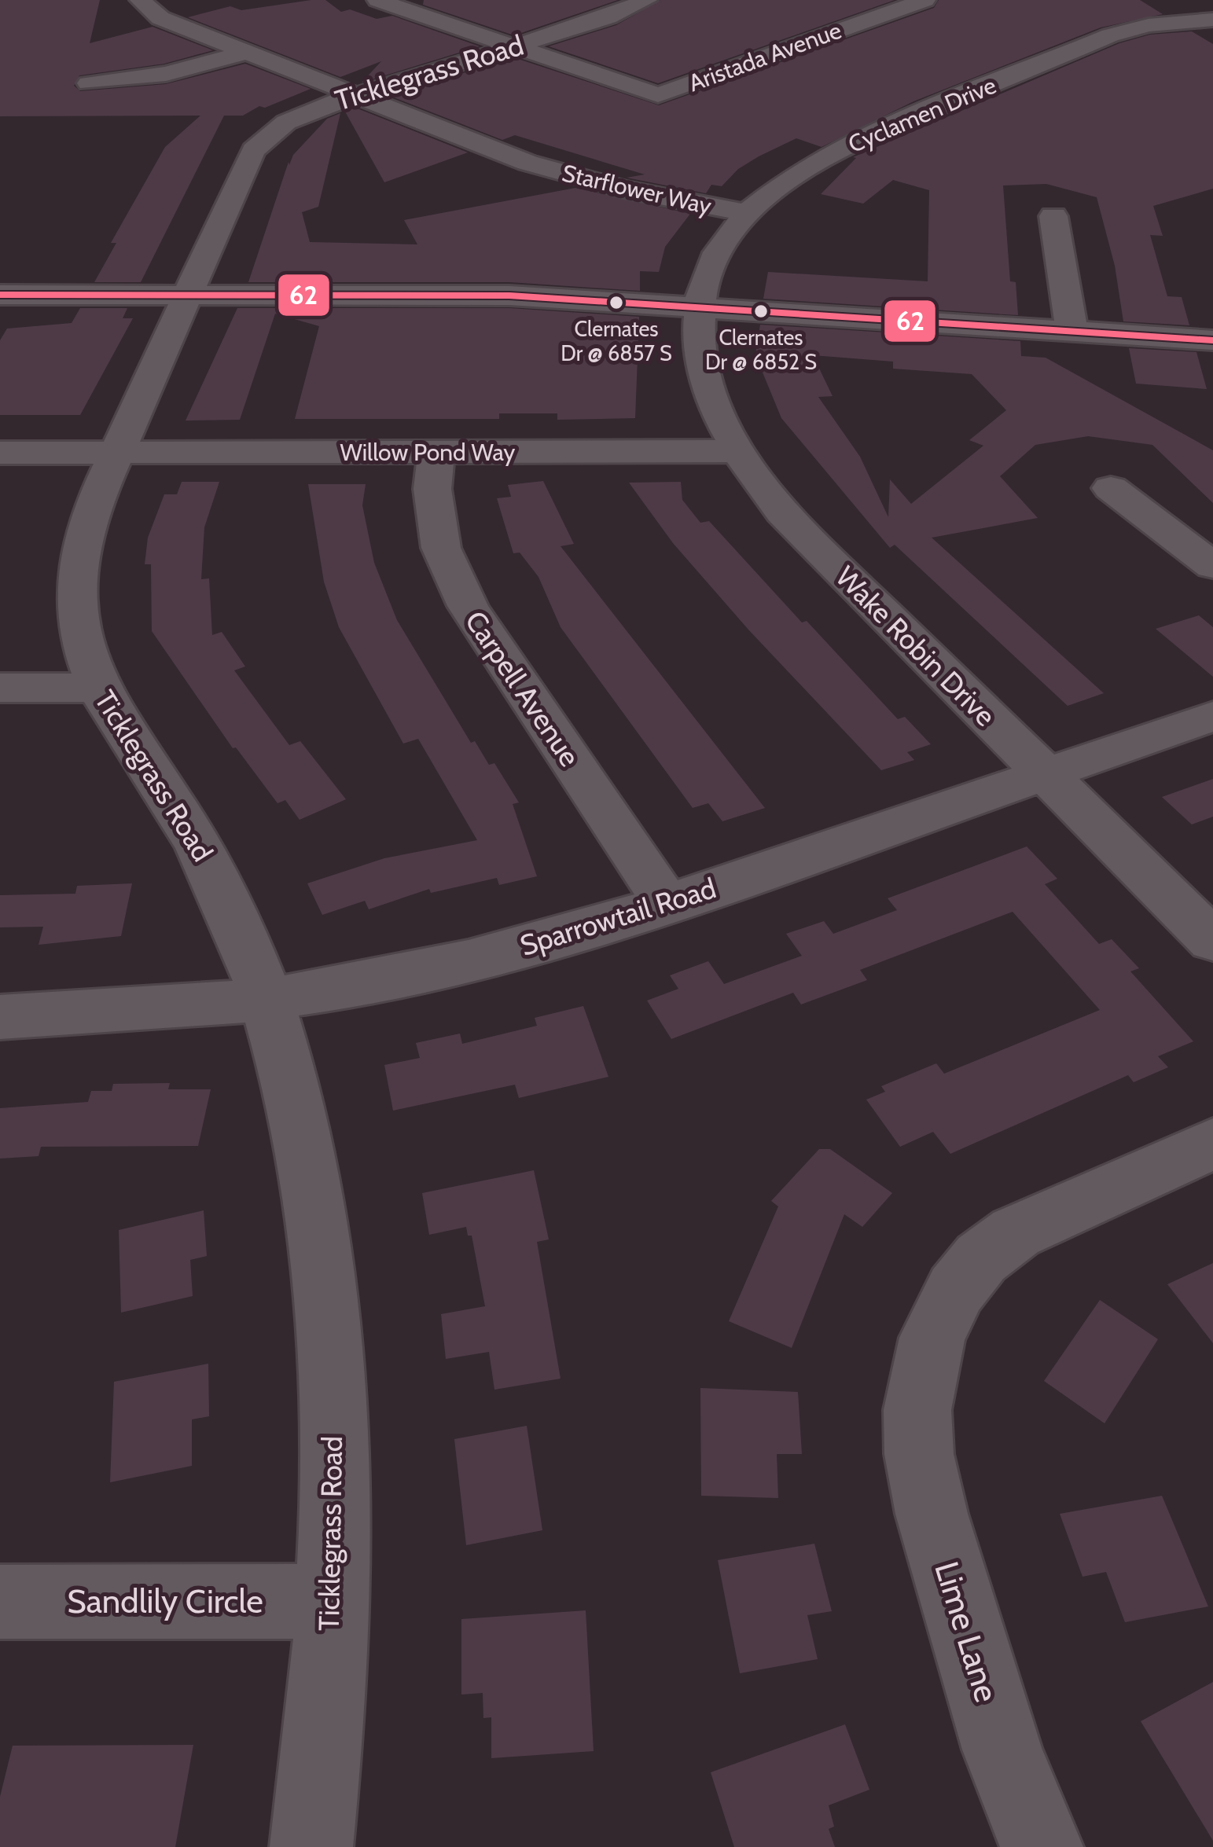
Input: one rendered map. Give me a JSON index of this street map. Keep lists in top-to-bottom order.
{
  "streets": {
    "street": [
      "Aristada Avenue",
      "Ticklegrass Road",
      "Cyclamen Drive",
      "Starflower Way",
      "Willow Pond Way",
      "Wake Robin Drive",
      "Carpell Avenue",
      "Sparrowtail Road",
      "Sandlily Circle",
      "Lime Lane"
    ]
  },
  "crossings": [
    ["Aristada Avenue", "Ticklegrass Road"],
    ["Ticklegrass Road", "Starflower Way"],
    ["Ticklegrass Road", "Willow Pond Way"],
    ["Ticklegrass Road", "Sparrowtail Road"],
    ["Ticklegrass Road", "Sandlily Circle"],
    ["Cyclamen Drive", "Starflower Way"],
    ["Cyclamen Drive", "Wake Robin Drive"],
    ["Willow Pond Way", "Wake Robin Drive"],
    ["Willow Pond Way", "Carpell Avenue"],
    ["Wake Robin Drive", "Sparrowtail Road"],
    ["Carpell Avenue", "Sparrowtail Road"]
  ],
  "places": ["Clernates Dr @ 6857 S", "Clernates Dr @ 6852 S"],
  "lines": ["transit line 62"]
}
